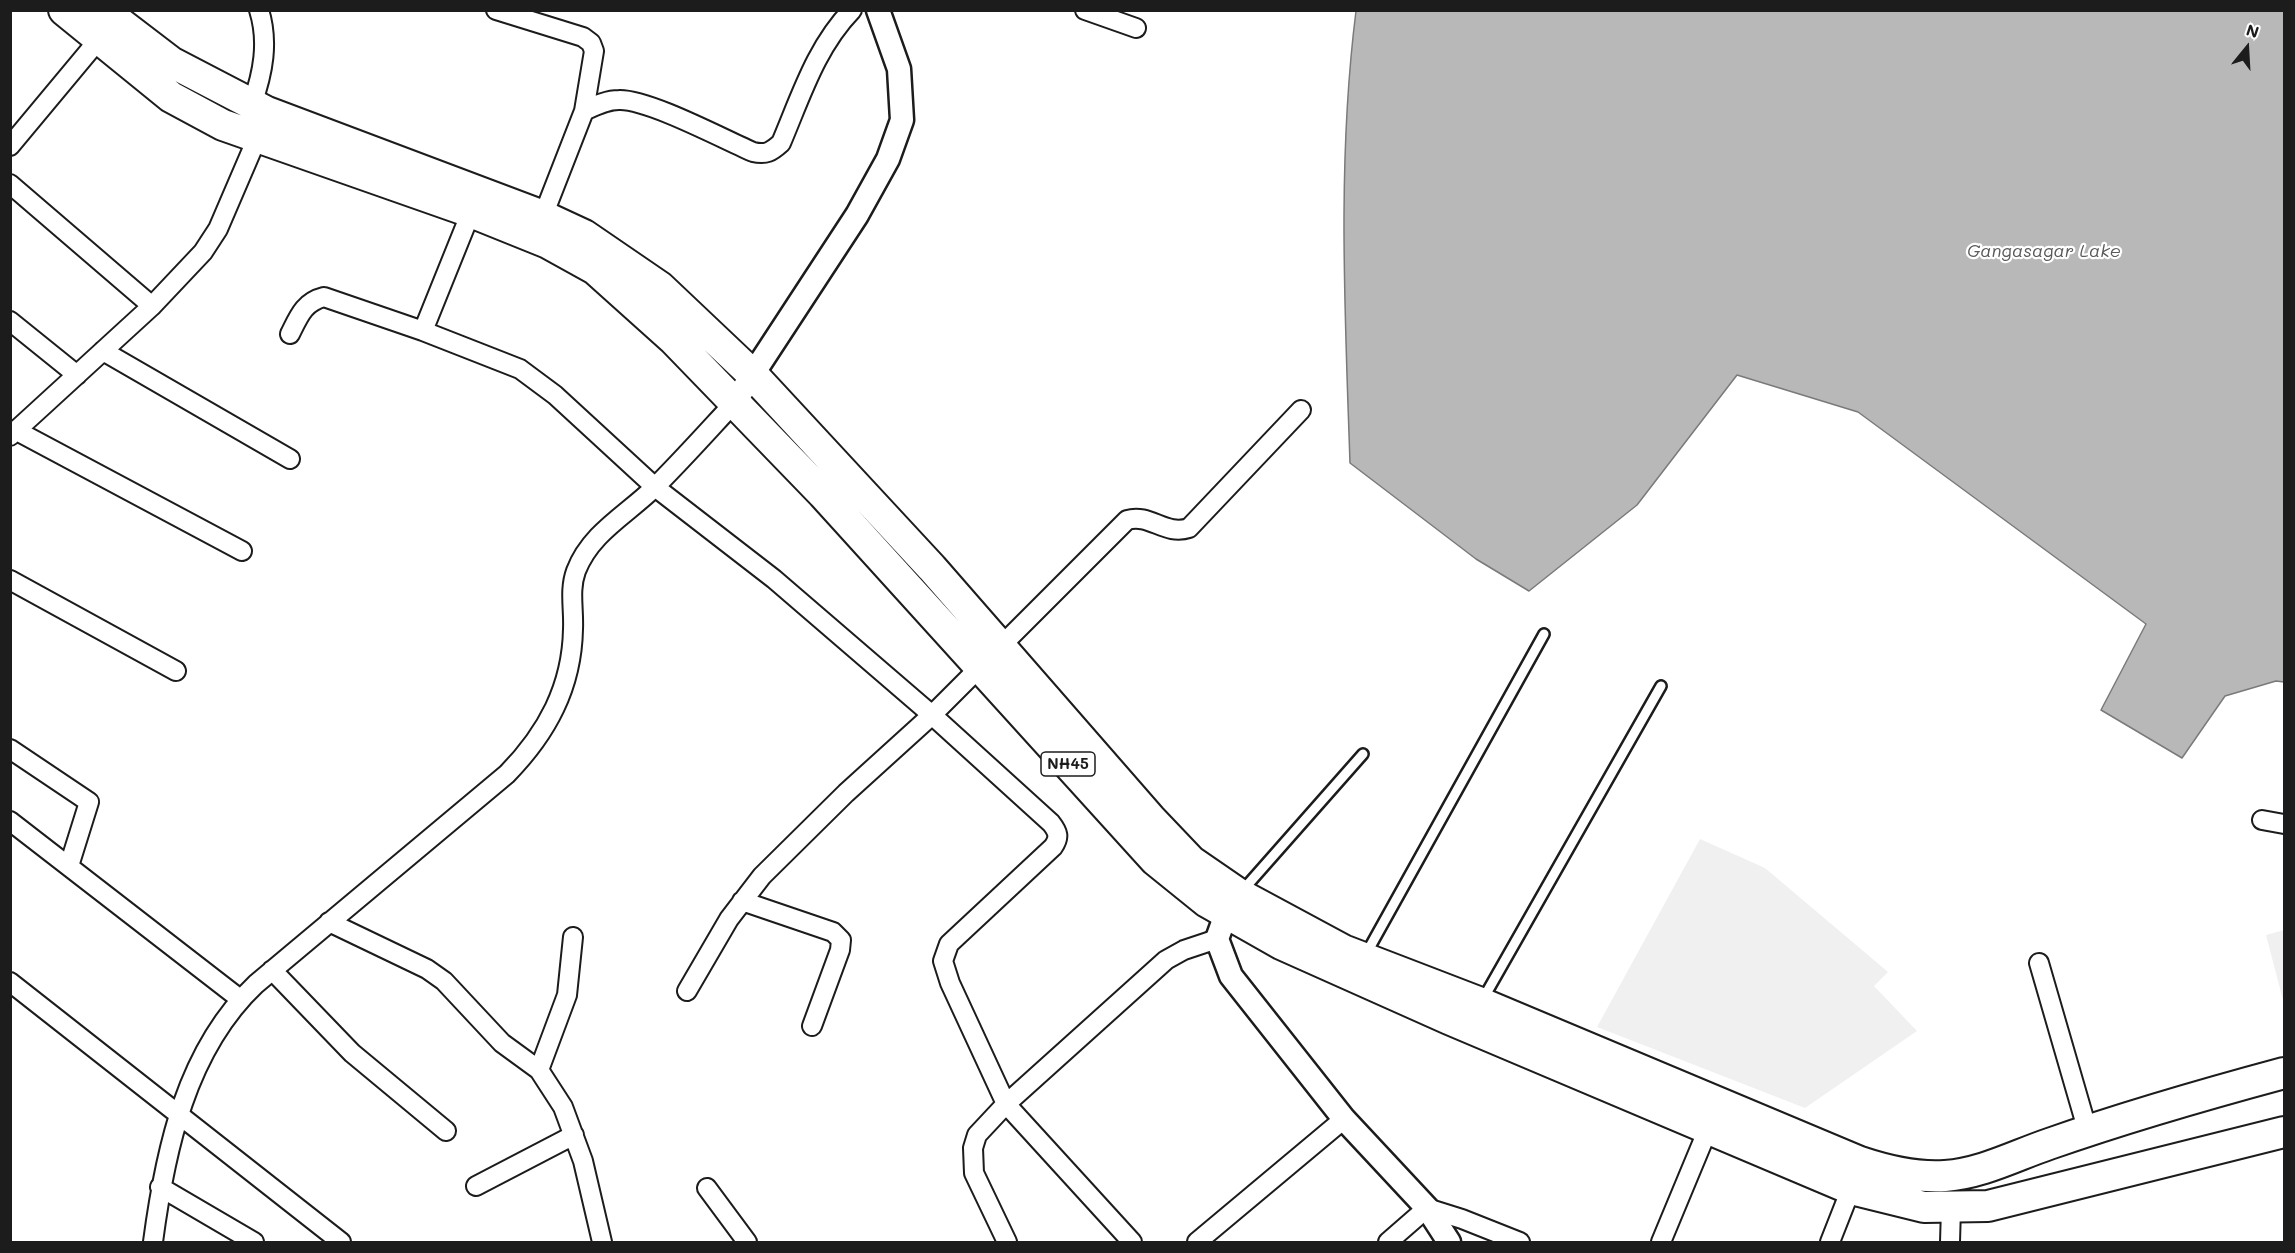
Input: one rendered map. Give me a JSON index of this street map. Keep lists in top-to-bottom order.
{
  "streets": {
    "highway": ["NH45"]
  },
  "water": ["Gangasagar Lake"],
  "north": "top"
}
